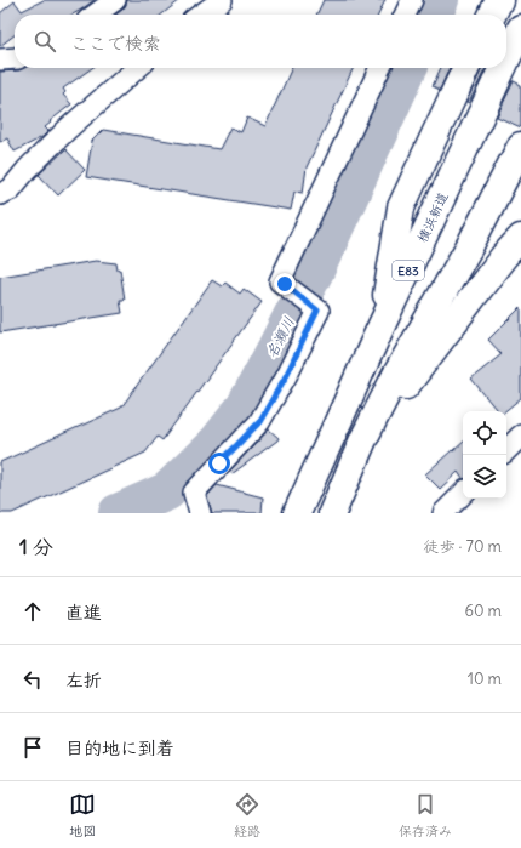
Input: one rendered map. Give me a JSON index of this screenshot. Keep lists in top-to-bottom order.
{
  "streets": {
    "highway": ["横浜新道", "E83"]
  },
  "water": ["名瀬川"],
  "page": {
    "search": "ここで検索",
    "heading": ["1 分", "徒歩 · 70 m"],
    "list": [
      ["直進", "60 m"],
      ["左折", "10 m"],
      "目的地に到着"
    ],
    "nav": ["地図", "経路", "保存済み"]
  }
}
